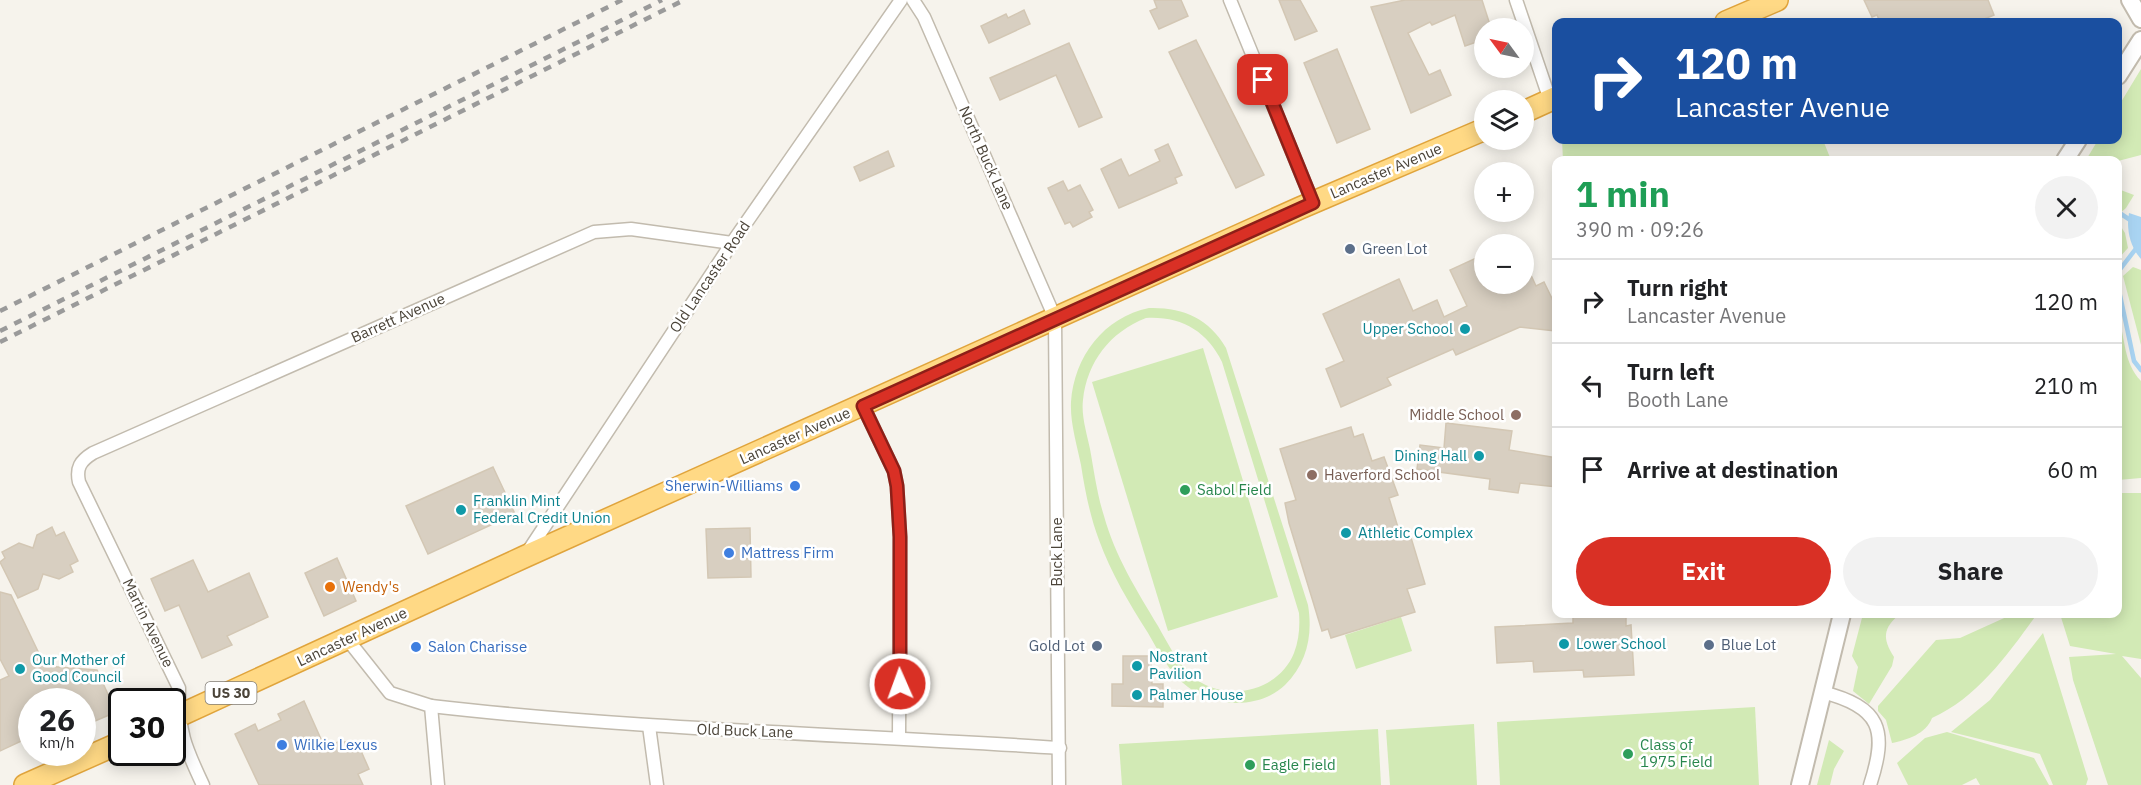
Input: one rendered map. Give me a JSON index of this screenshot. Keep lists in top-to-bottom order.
{
  "streets": {
    "highway": ["Lancaster Avenue", "US 30"],
    "street": [
      "North Buck Lane",
      "Old Lancaster Road",
      "Barrett Avenue",
      "Buck Lane",
      "Martin Avenue",
      "Old Buck Lane"
    ]
  },
  "crossings": [
    ["North Buck Lane", "Lancaster Avenue"],
    ["North Buck Lane", "Buck Lane"],
    ["Lancaster Avenue", "Old Lancaster Road"],
    ["Lancaster Avenue", "Buck Lane"],
    ["Lancaster Avenue", "Old Buck Lane"],
    ["Old Lancaster Road", "Barrett Avenue"],
    ["Barrett Avenue", "Martin Avenue"],
    ["Buck Lane", "Old Buck Lane"]
  ],
  "places": [
    "Green Lot",
    "Upper School",
    "Middle School",
    "Dining Hall",
    "Haverford School",
    "Sherwin-Williams",
    "Sabol Field",
    "Franklin Mint Federal Credit Union",
    "Athletic Complex",
    "Mattress Firm",
    "Wendy's",
    "Lower School",
    "Blue Lot",
    "Gold Lot",
    "Salon Charisse",
    "Nostrant Pavilion",
    "Our Mother of Good Council",
    "Palmer House",
    "Wilkie Lexus",
    "Class of 1975 Field",
    "Eagle Field"
  ],
  "north": "top left",
  "page": {
    "map_buttons": ["+", "−"],
    "turn": ["120 m", "Lancaster Avenue"],
    "heading": ["1 min", "390 m · 09:26"],
    "list": [
      {
        "name": "Turn right",
        "note": "Lancaster Avenue",
        "value": "120 m"
      },
      {
        "name": "Turn left",
        "note": "Booth Lane",
        "value": "210 m"
      },
      {
        "name": "Arrive at destination",
        "value": "60 m"
      }
    ],
    "buttons": ["Exit", "Share"],
    "speed": "26 km/h",
    "limit": "30"
  }
}
